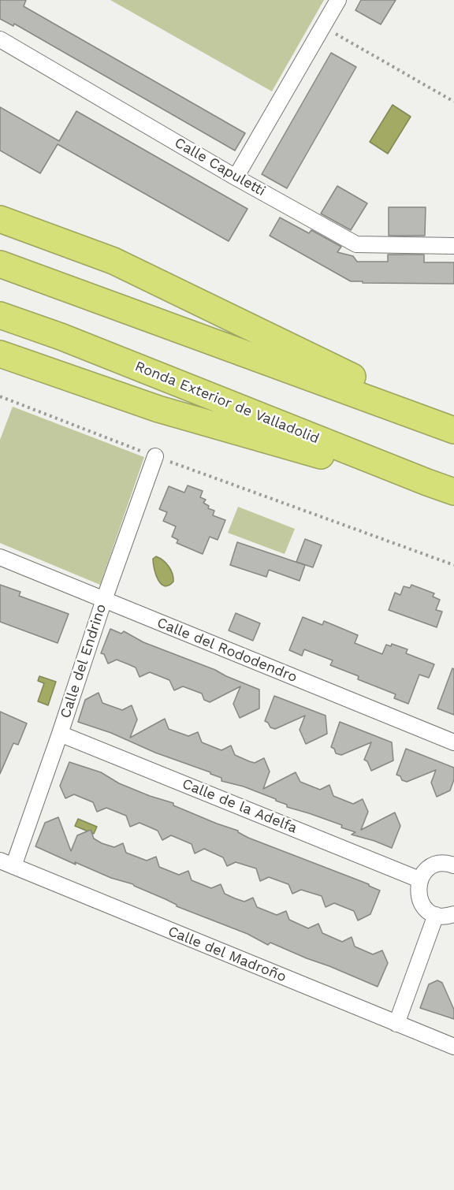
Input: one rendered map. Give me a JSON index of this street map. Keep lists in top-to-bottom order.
{
  "streets": {
    "highway": ["Ronda Exterior de Valladolid"],
    "street": [
      "Calle Capuletti",
      "Calle del Rododendro",
      "Calle del Endrino",
      "Calle de la Adelfa",
      "Calle del Madroño"
    ]
  },
  "crossings": [
    ["Calle del Rododendro", "Calle del Endrino"],
    ["Calle del Endrino", "Calle de la Adelfa"],
    ["Calle del Endrino", "Calle del Madroño"]
  ]
}
